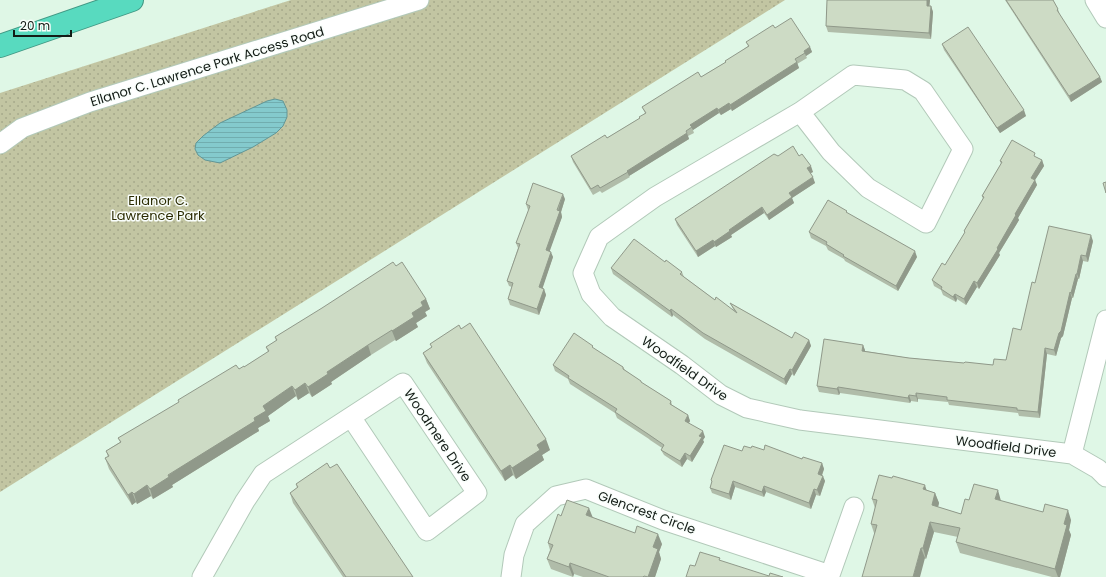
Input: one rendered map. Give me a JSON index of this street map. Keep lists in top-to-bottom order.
{
  "streets": {
    "street": [
      "Ellanor C. Lawrence Park Access Road",
      "Woodfield Drive",
      "Woodmere Drive",
      "Glencrest Circle"
    ]
  },
  "parks": ["Ellanor C. Lawrence Park"],
  "scale_bar": "20 m"
}
